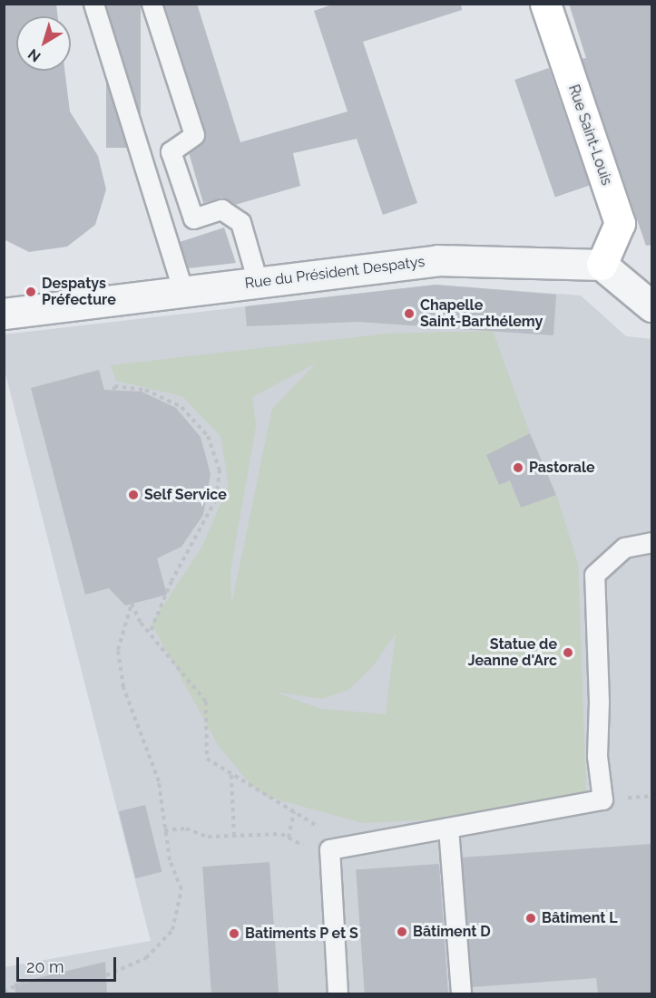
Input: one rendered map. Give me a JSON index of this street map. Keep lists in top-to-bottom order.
{
  "streets": {
    "main road": ["Rue Saint-Louis"],
    "street": ["Rue du Président Despatys"]
  },
  "crossings": [
    ["Rue Saint-Louis", "Rue du Président Despatys"]
  ],
  "places": [
    "Despatys Préfecture",
    "Chapelle Saint-Barthélemy",
    "Pastorale",
    "Self Service",
    "Statue de Jeanne d'Arc",
    "Bâtiment L",
    "Bâtiment D",
    "Batiments P et S"
  ],
  "scale_bar": "20 m",
  "north": "bottom left"
}
